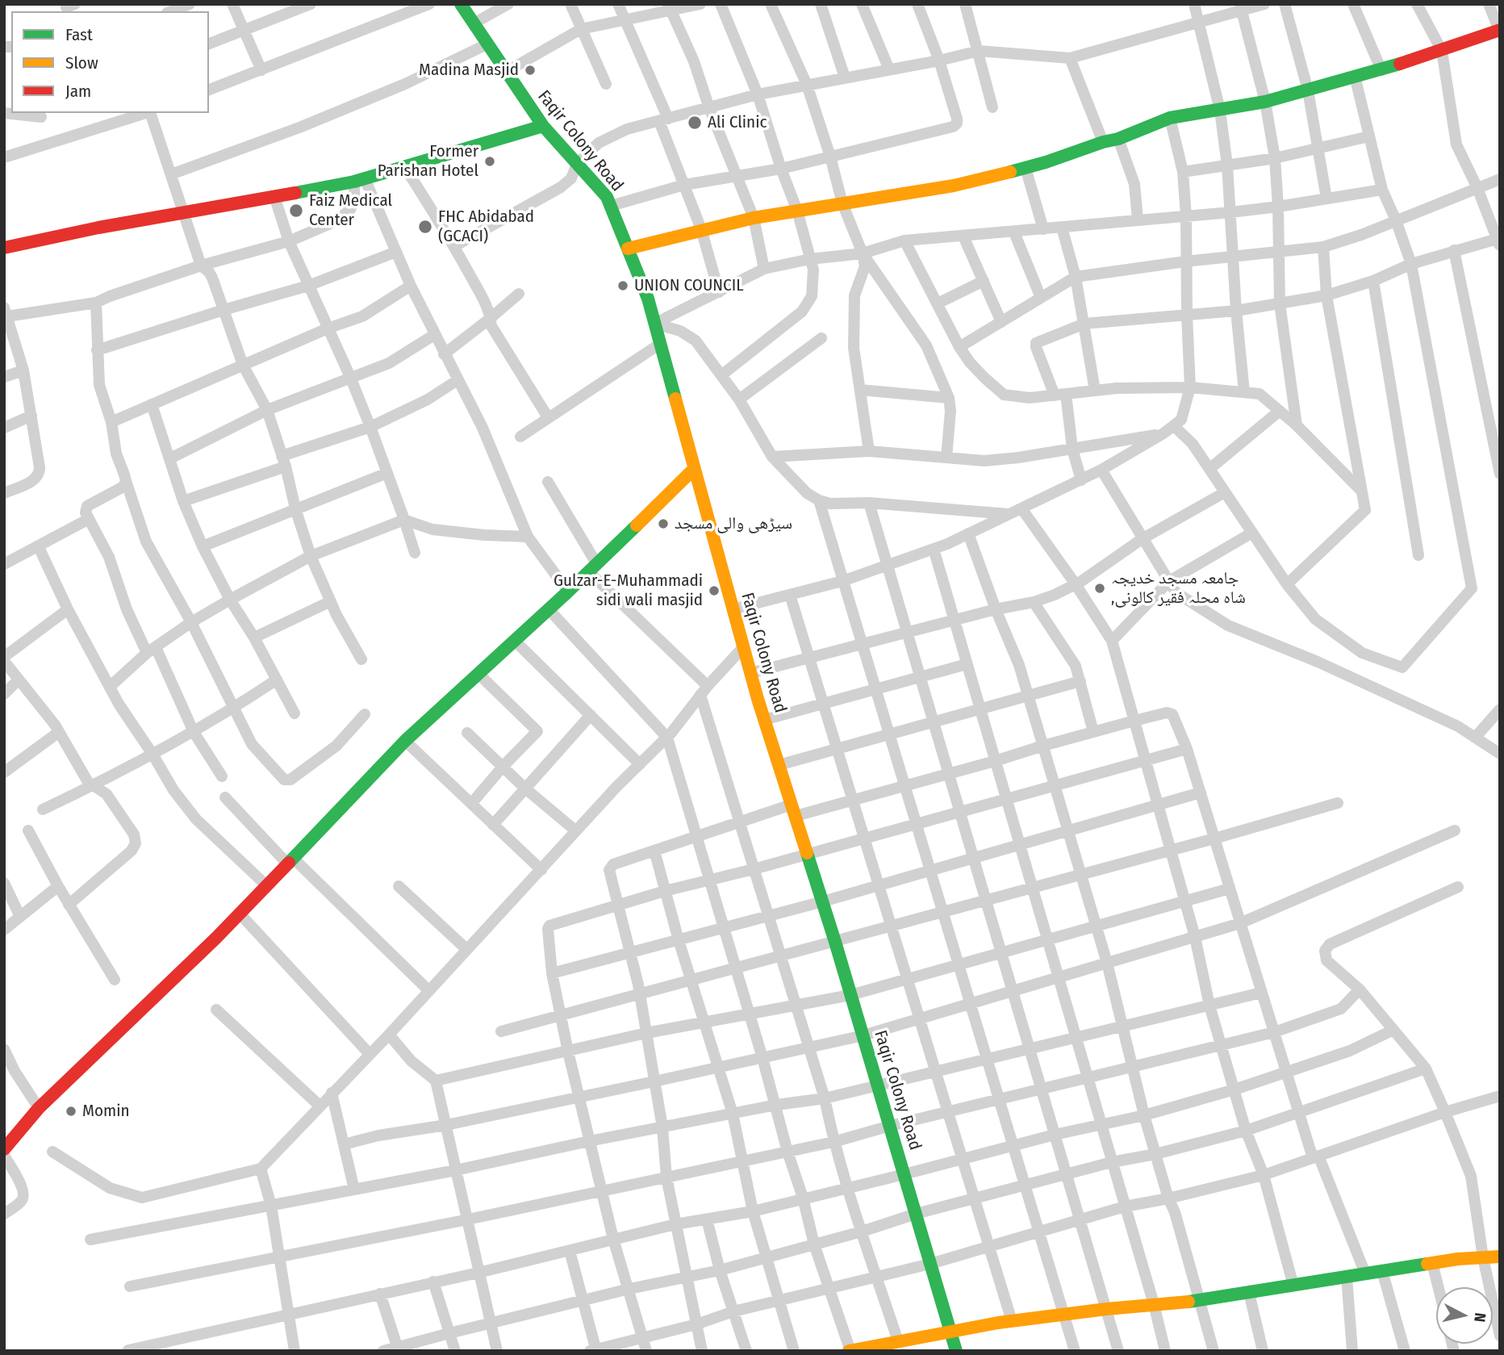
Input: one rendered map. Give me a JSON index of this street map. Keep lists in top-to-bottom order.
{
  "streets": {
    "main road": ["Faqir Colony Road"]
  },
  "places": [
    "Madina Masjid",
    "Ali Clinic",
    "Former Parishan Hotel",
    "Faiz Medical Center",
    "FHC Abidabad (GCACI)",
    "UNION COUNCIL",
    "سیڑھی والی مسجد",
    "جامعہ مسجد خدیجہ ,شاہ محلہ فقیر کالونی",
    "Gulzar-E-Muhammadi sidi wali masjid",
    "Momin"
  ],
  "legend": ["Fast", "Slow", "Jam"],
  "north": "right"
}
